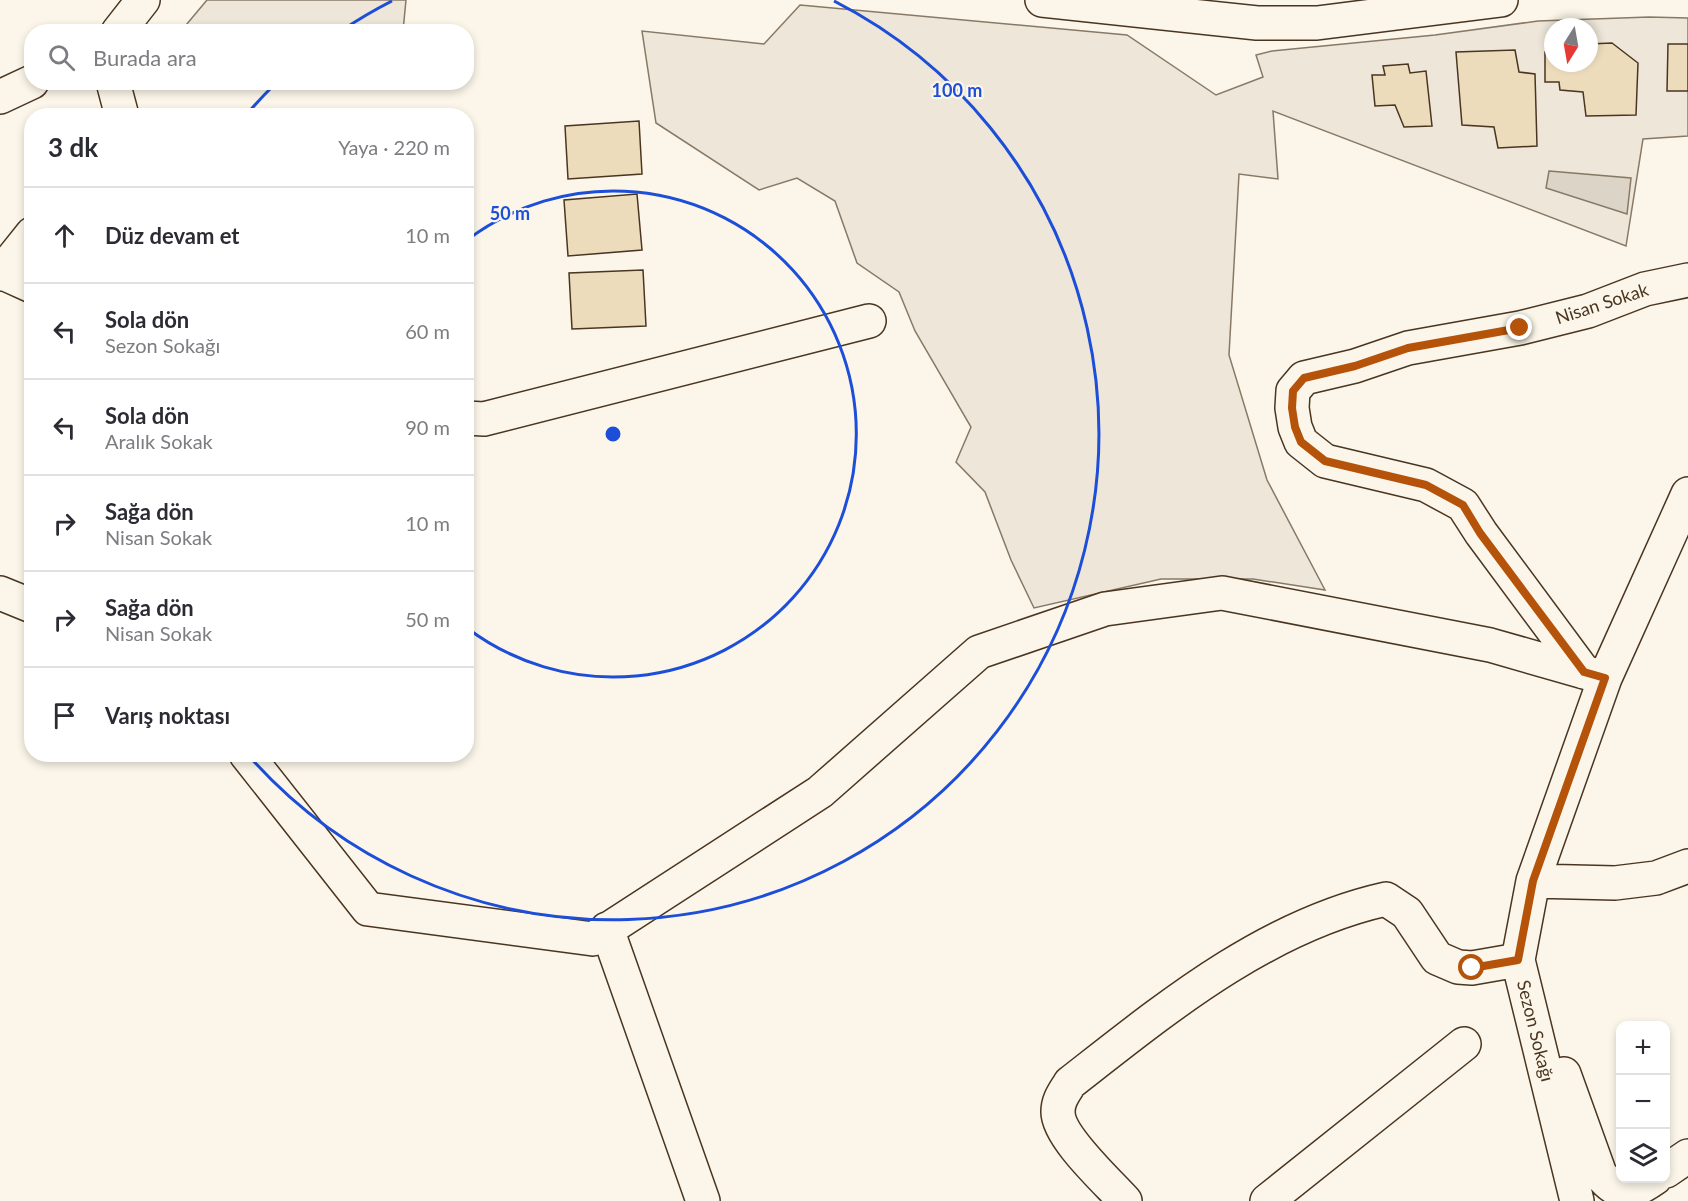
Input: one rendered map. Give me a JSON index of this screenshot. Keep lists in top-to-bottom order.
{
  "streets": {
    "street": ["Nisan Sokak", "Sezon Sokağı"]
  },
  "crossings": [
    ["Nisan Sokak", "Sezon Sokağı"]
  ],
  "north": "bottom",
  "page": {
    "search": "Burada ara",
    "heading": ["3 dk", "Yaya · 220 m"],
    "list": [
      ["Düz devam et", "10 m"],
      ["Sola dön", "Sezon Sokağı", "60 m"],
      ["Sola dön", "Aralık Sokak", "90 m"],
      ["Sağa dön", "Nisan Sokak", "10 m"],
      ["Sağa dön", "Nisan Sokak", "50 m"],
      "Varış noktası"
    ],
    "map_buttons": ["+", "−"]
  },
  "rings": ["100 m", "50 m"]
}
